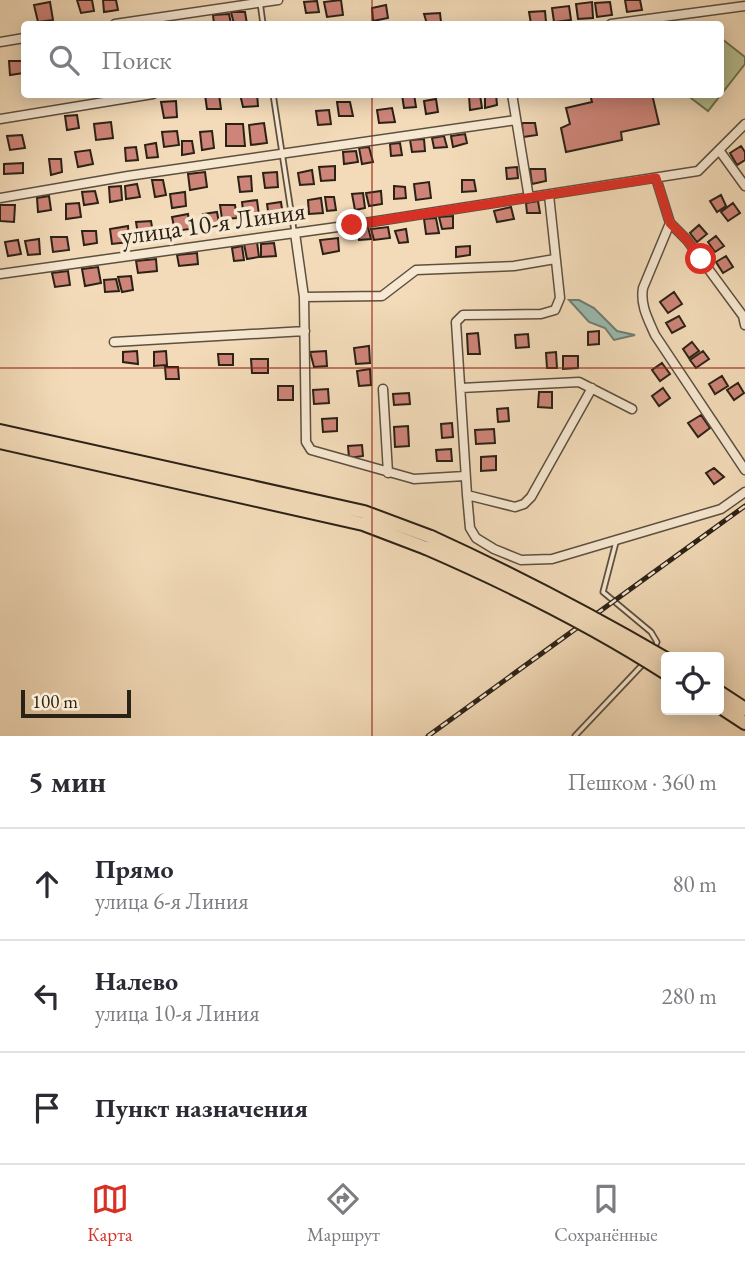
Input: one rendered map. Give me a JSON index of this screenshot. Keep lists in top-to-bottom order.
{
  "streets": {
    "street": ["улица 10-я Линия"]
  },
  "scale_bar": "100 m",
  "page": {
    "search": "Поиск",
    "scale": "100 m",
    "heading": ["5 мин", "Пешком · 360 m"],
    "list": [
      ["Прямо", "улица 6-я Линия", "80 m"],
      ["Налево", "улица 10-я Линия", "280 m"],
      "Пункт назначения"
    ],
    "nav": ["Карта", "Маршрут", "Сохранённые"]
  }
}
